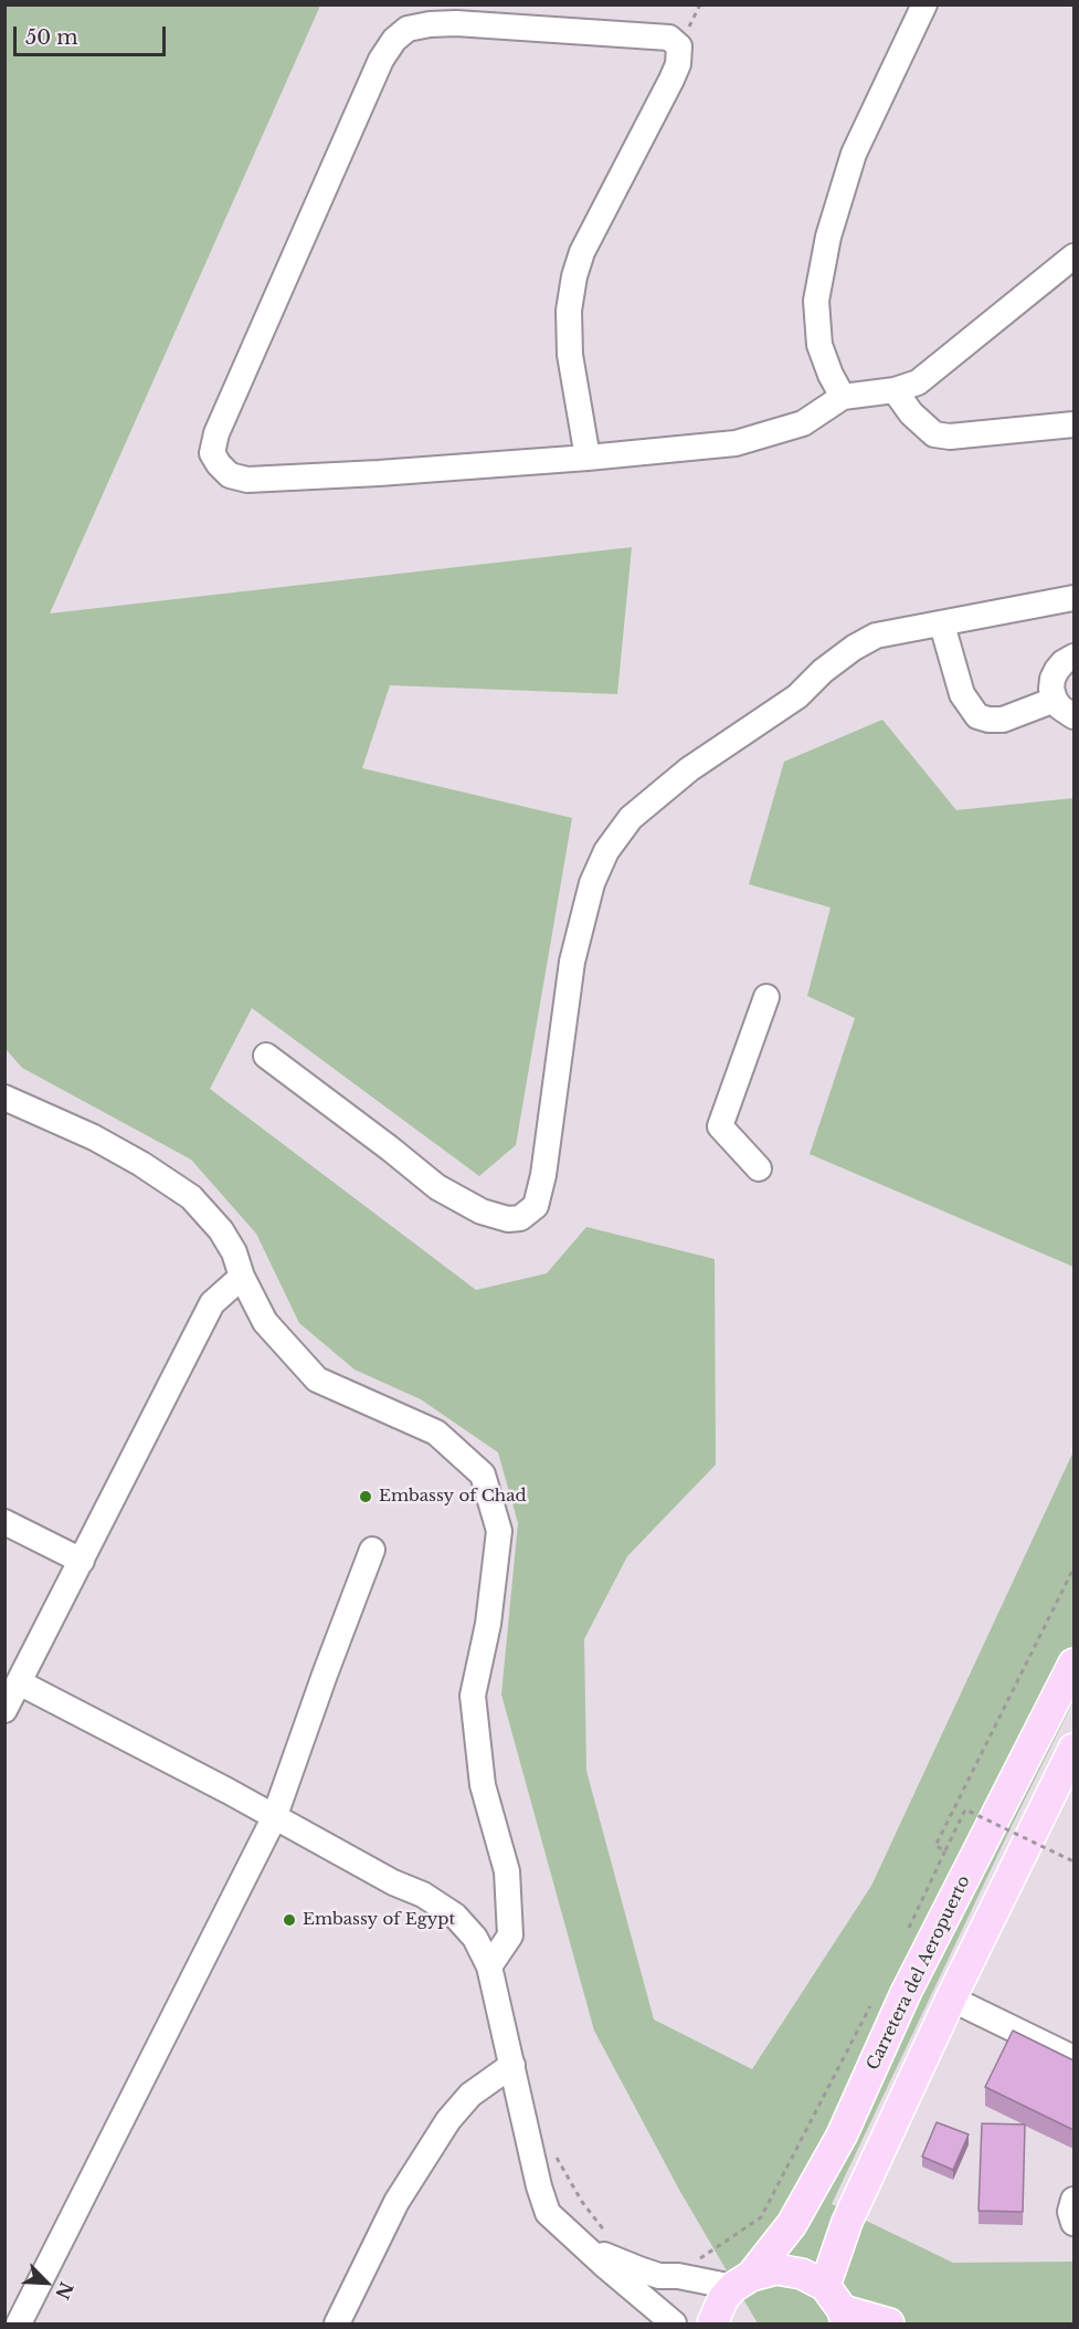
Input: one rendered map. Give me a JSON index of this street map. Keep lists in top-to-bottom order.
{
  "streets": {
    "main road": ["Carretera del Aeropuerto"]
  },
  "places": ["Embassy of Chad", "Embassy of Egypt"],
  "scale_bar": "50 m",
  "north": "bottom right"
}
